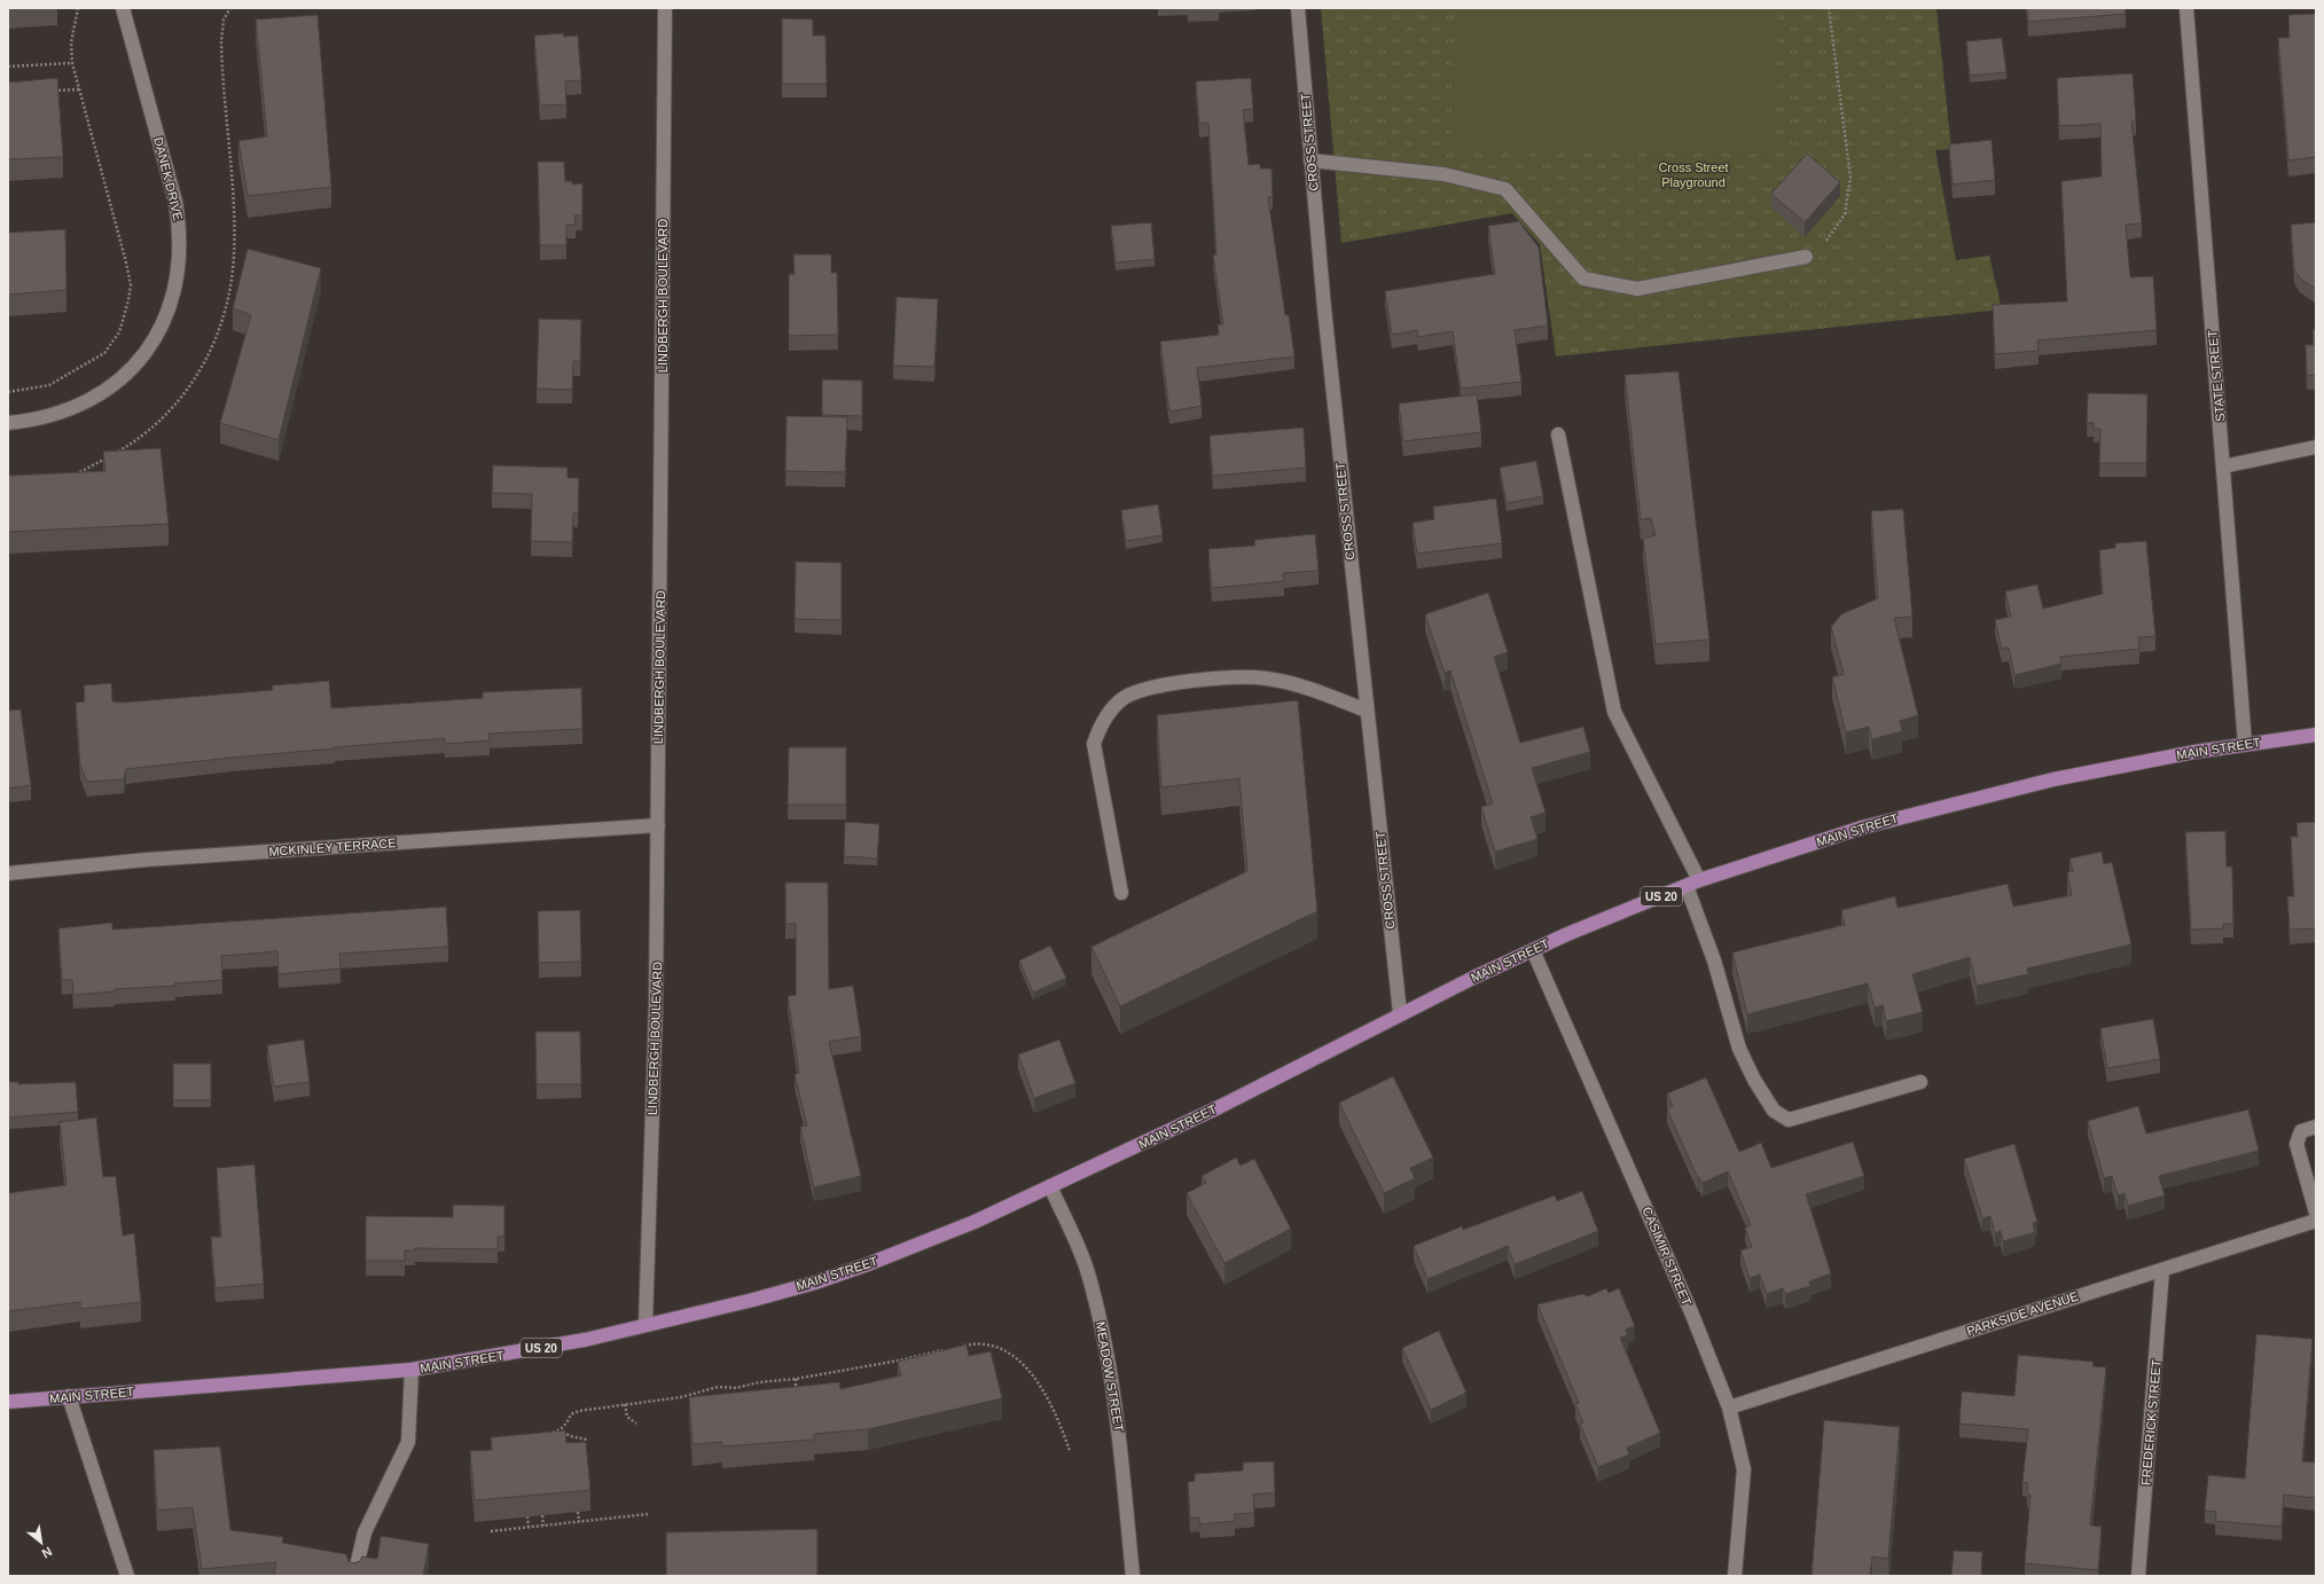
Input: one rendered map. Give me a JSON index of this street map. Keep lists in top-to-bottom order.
{
  "streets": {
    "main road": ["MAIN STREET", "US 20"],
    "street": [
      "CROSS STREET",
      "DANEK DRIVE",
      "LINDBERGH BOULEVARD",
      "STATE STREET",
      "MCKINLEY TERRACE",
      "CASIMIR STREET",
      "PARKSIDE AVENUE",
      "MEADOW STREET",
      "FREDERICK STREET"
    ]
  },
  "crossings": [
    ["CROSS STREET", "MAIN STREET"],
    ["LINDBERGH BOULEVARD", "MAIN STREET"],
    ["LINDBERGH BOULEVARD", "MCKINLEY TERRACE"],
    ["STATE STREET", "MAIN STREET"],
    ["MAIN STREET", "CASIMIR STREET"],
    ["MAIN STREET", "MEADOW STREET"],
    ["CASIMIR STREET", "PARKSIDE AVENUE"],
    ["PARKSIDE AVENUE", "FREDERICK STREET"]
  ],
  "parks": ["Cross Street Playground"],
  "north": "bottom right"
}
